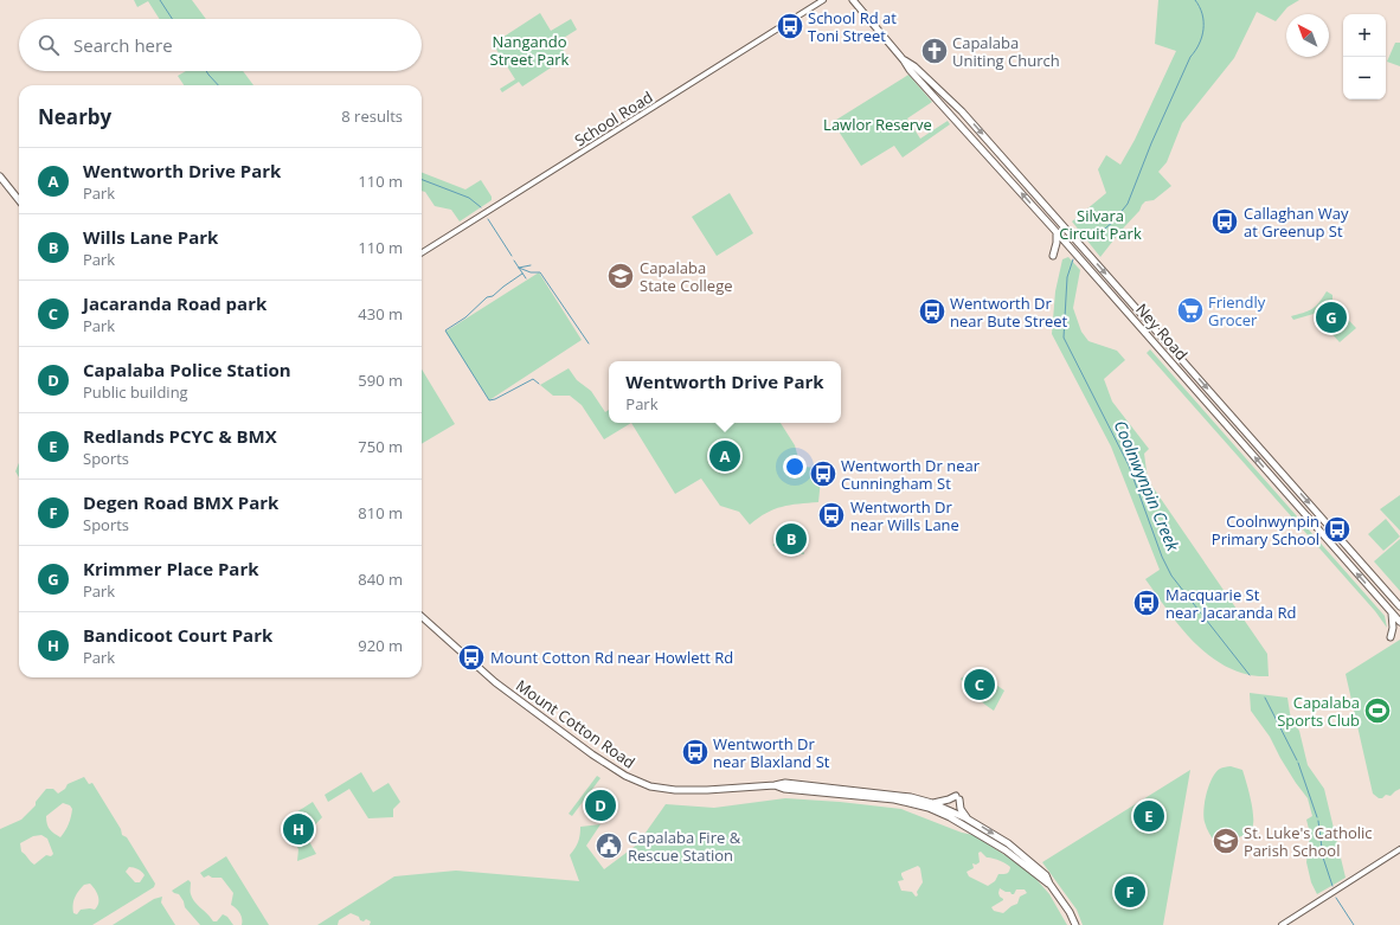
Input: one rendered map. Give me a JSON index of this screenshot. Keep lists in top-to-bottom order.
{
  "streets": {
    "main road": ["Ney Road", "Mount Cotton Road"],
    "street": ["School Road"]
  },
  "water": ["Coolnwynpin Creek"],
  "parks": ["Nangando Street Park", "Lawlor Reserve", "Silvara Circuit Park"],
  "places": {
    "bus stop": [
      "School Rd at Toni Street",
      "Callaghan Way at Greenup St",
      "Wentworth Dr near Bute Street",
      "Wentworth Dr near Cunningham St",
      "Wentworth Dr near Wills Lane",
      "Coolnwynpin Primary School",
      "Macquarie St near Jacaranda Rd",
      "Mount Cotton Rd near Howlett Rd",
      "Wentworth Dr near Blaxland St"
    ],
    "church": ["Capalaba Uniting Church"],
    "school or university": ["Capalaba State College", "St. Luke's Catholic Parish School"],
    "supermarket": ["Friendly Grocer"],
    "sports": ["Capalaba Sports Club"],
    "public building": ["Capalaba Fire & Rescue Station"]
  },
  "north": "top left",
  "page": {
    "map_buttons": ["+", "−"],
    "search": "Search here",
    "heading": ["Nearby", "8 results"],
    "list": [
      {
        "mark": "A",
        "name": "Wentworth Drive Park",
        "note": "Park",
        "value": "110 m"
      },
      {
        "mark": "B",
        "name": "Wills Lane Park",
        "note": "Park",
        "value": "110 m"
      },
      {
        "mark": "C",
        "name": "Jacaranda Road park",
        "note": "Park",
        "value": "430 m"
      },
      {
        "mark": "D",
        "name": "Capalaba Police Station",
        "note": "Public building",
        "value": "590 m"
      },
      {
        "mark": "E",
        "name": "Redlands PCYC & BMX",
        "note": "Sports",
        "value": "750 m"
      },
      {
        "mark": "F",
        "name": "Degen Road BMX Park",
        "note": "Sports",
        "value": "810 m"
      },
      {
        "mark": "G",
        "name": "Krimmer Place Park",
        "note": "Park",
        "value": "840 m"
      },
      {
        "mark": "H",
        "name": "Bandicoot Court Park",
        "note": "Park",
        "value": "920 m"
      }
    ],
    "pins": [
      "G",
      "A",
      "B",
      "C",
      "D",
      "E",
      "H",
      "F"
    ],
    "popup": ["Wentworth Drive Park", "Park"]
  }
}
